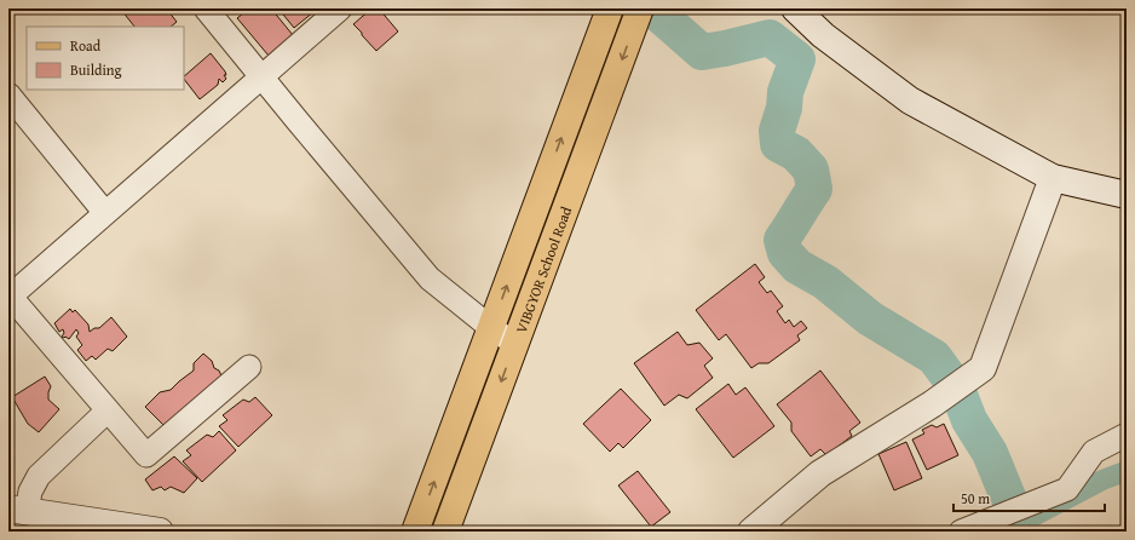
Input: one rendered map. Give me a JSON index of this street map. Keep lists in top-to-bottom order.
{
  "streets": {
    "main road": ["VIBGYOR School Road"]
  },
  "legend": ["Road", "Building"],
  "scale_bar": "50 m"
}
